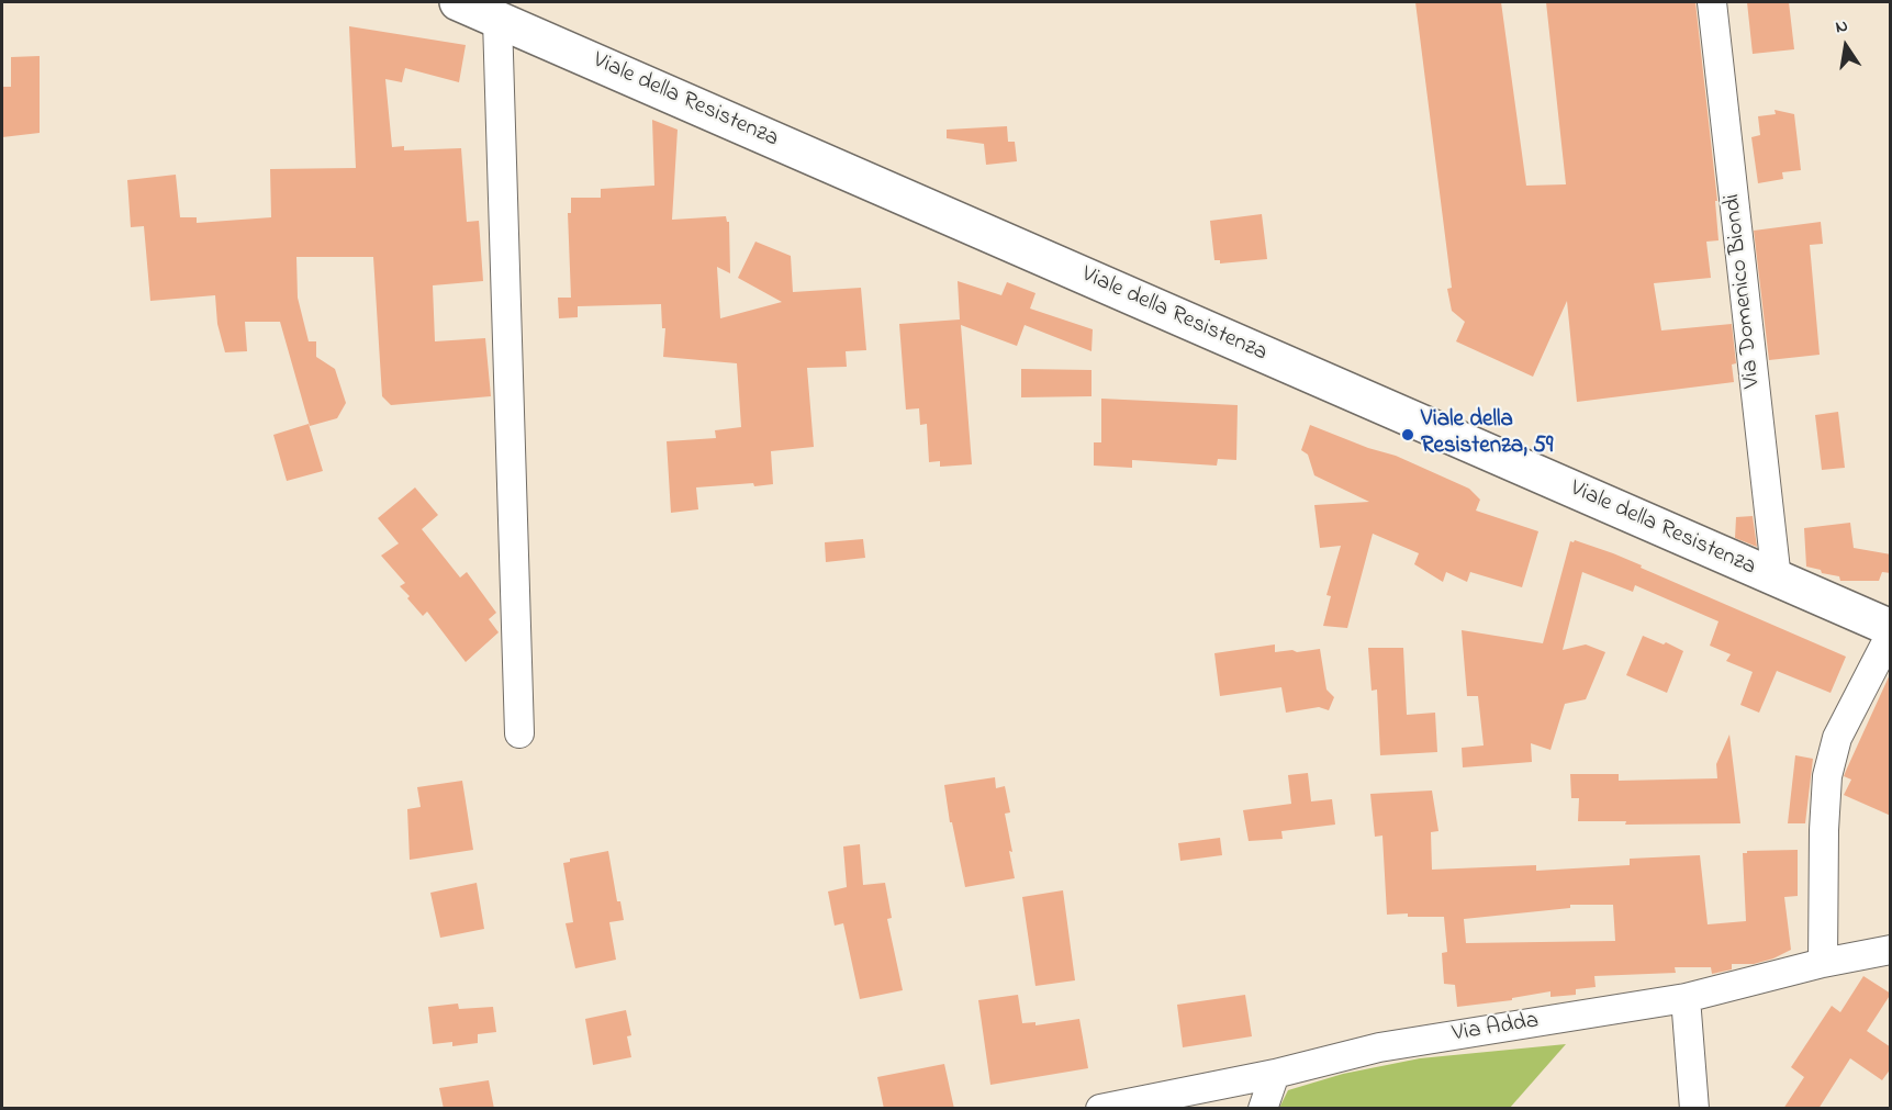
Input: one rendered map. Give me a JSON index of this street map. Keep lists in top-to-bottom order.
{
  "streets": {
    "main road": ["Viale della Resistenza"],
    "street": ["Via Domenico Biondi", "Via Adda"]
  },
  "crossings": [
    ["Viale della Resistenza", "Via Domenico Biondi"]
  ],
  "places": ["Viale della Resistenza, 59"],
  "north": "top"
}
